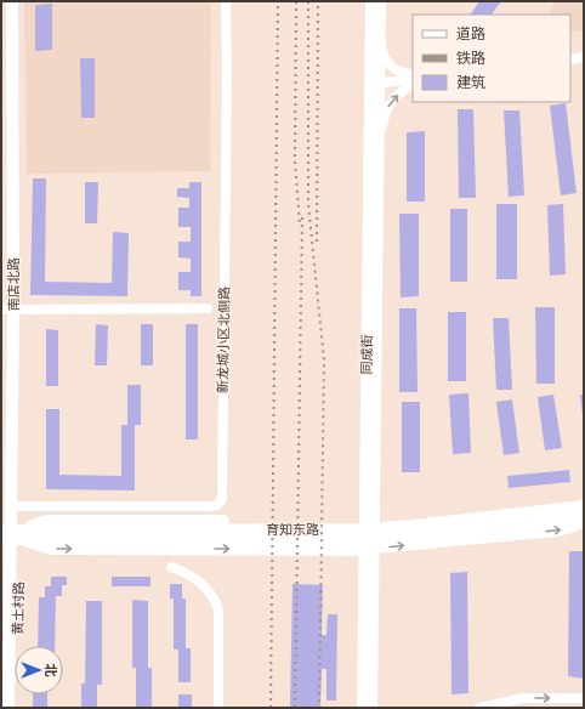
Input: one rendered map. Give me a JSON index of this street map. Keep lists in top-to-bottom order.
{
  "streets": {
    "main road": [
      "南店北路",
      "同成街",
      "育知东路",
      "黄土村路"
    ],
    "street": ["新龙城小区北侧路"]
  },
  "crossings": [
    ["南店北路", "新龙城小区北侧路"],
    ["南店北路", "育知东路"],
    ["南店北路", "黄土村路"],
    ["育知东路", "黄土村路"]
  ],
  "legend": ["道路", "铁路", "建筑"],
  "north": "right"
}
